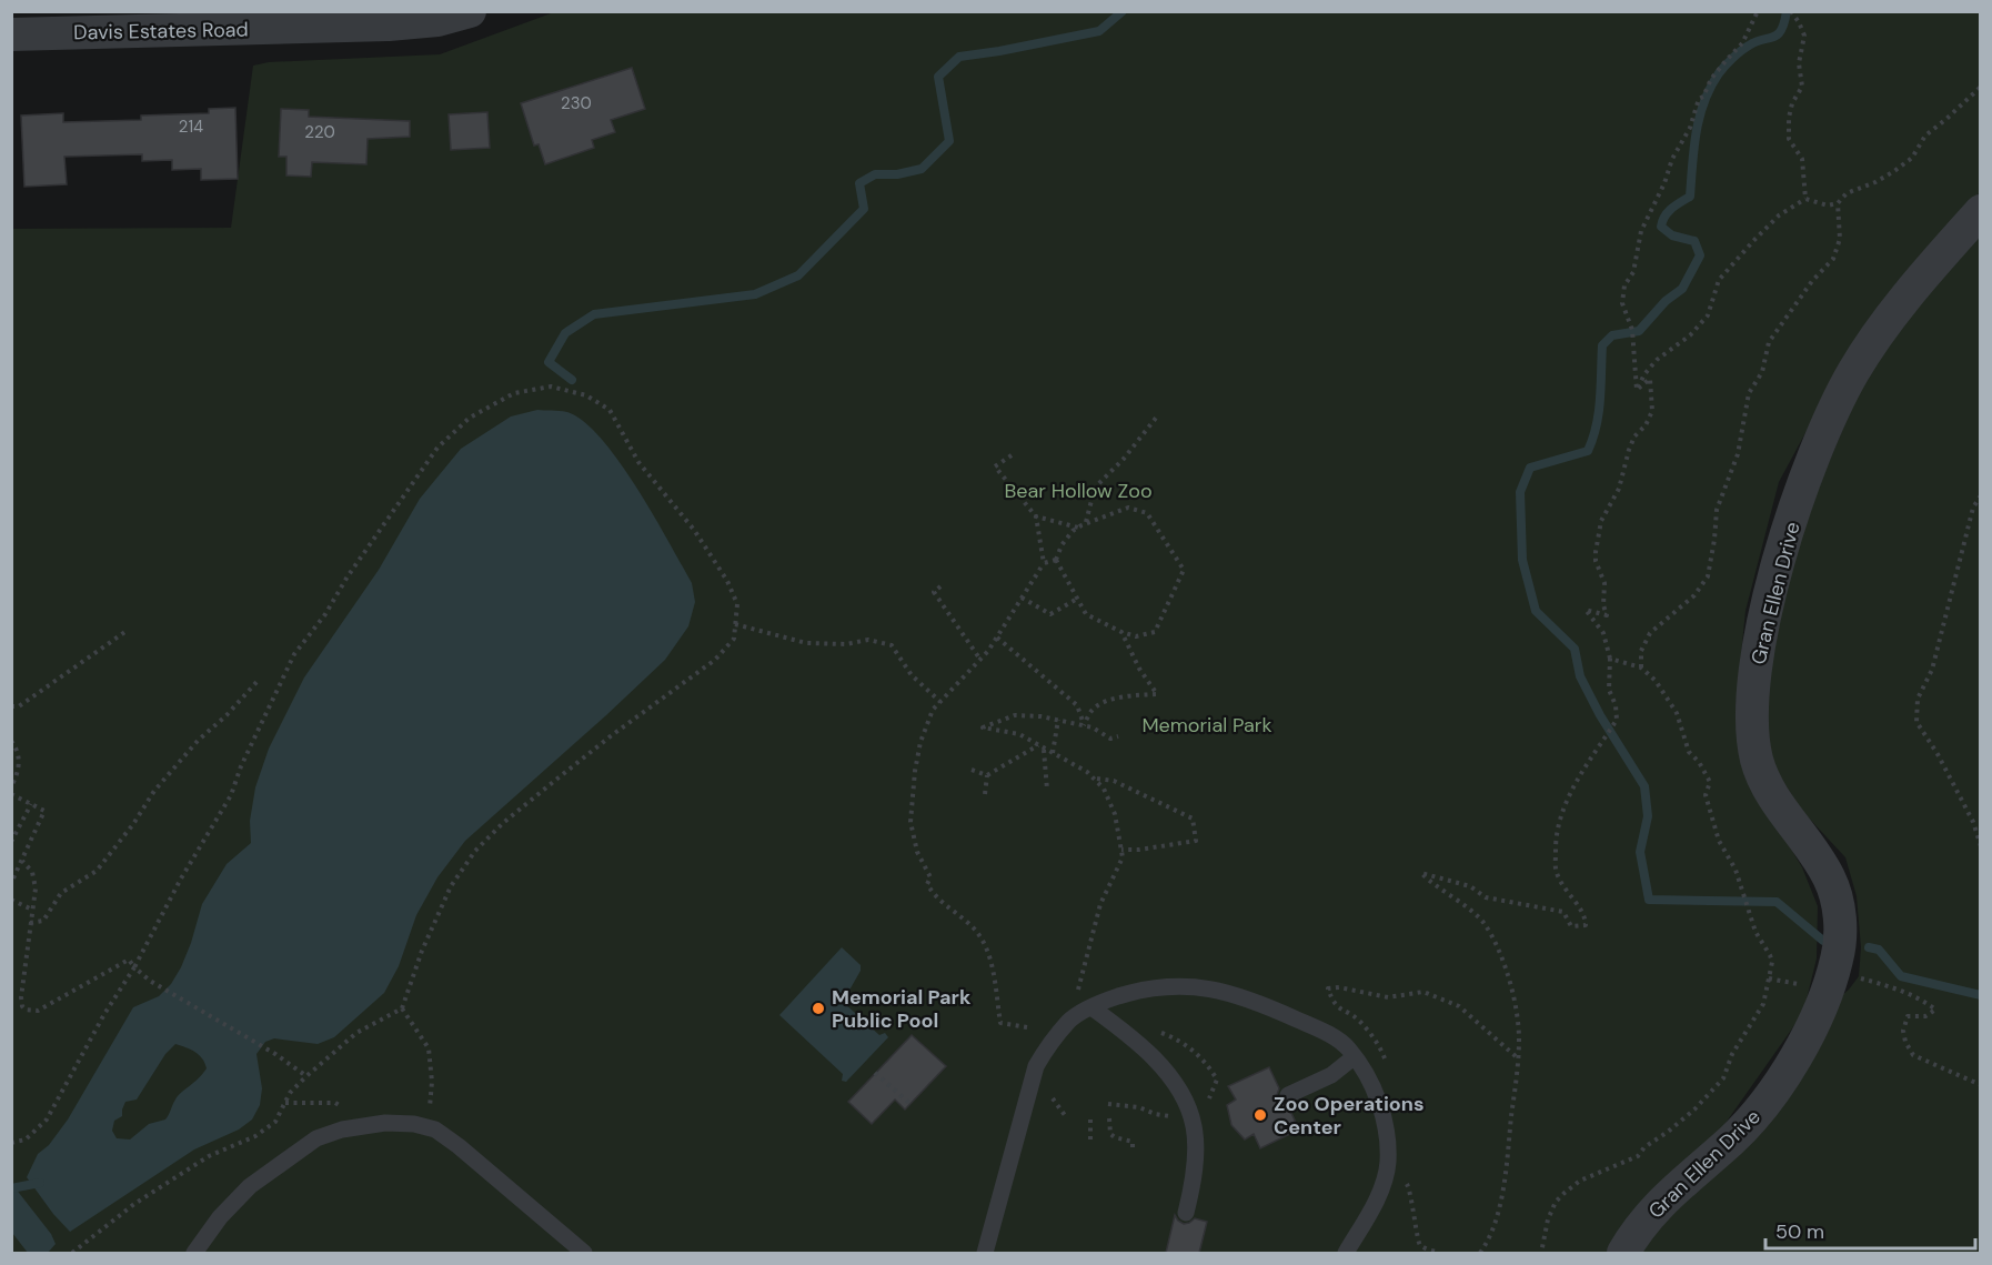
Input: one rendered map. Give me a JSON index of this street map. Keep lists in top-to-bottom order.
{
  "streets": {
    "street": ["Davis Estates Road", "Gran Ellen Drive"]
  },
  "parks": ["Bear Hollow Zoo", "Memorial Park"],
  "places": ["Memorial Park Public Pool", "Zoo Operations Center"],
  "house_numbers": ["230", "214", "220"],
  "scale_bar": "50 m"
}
